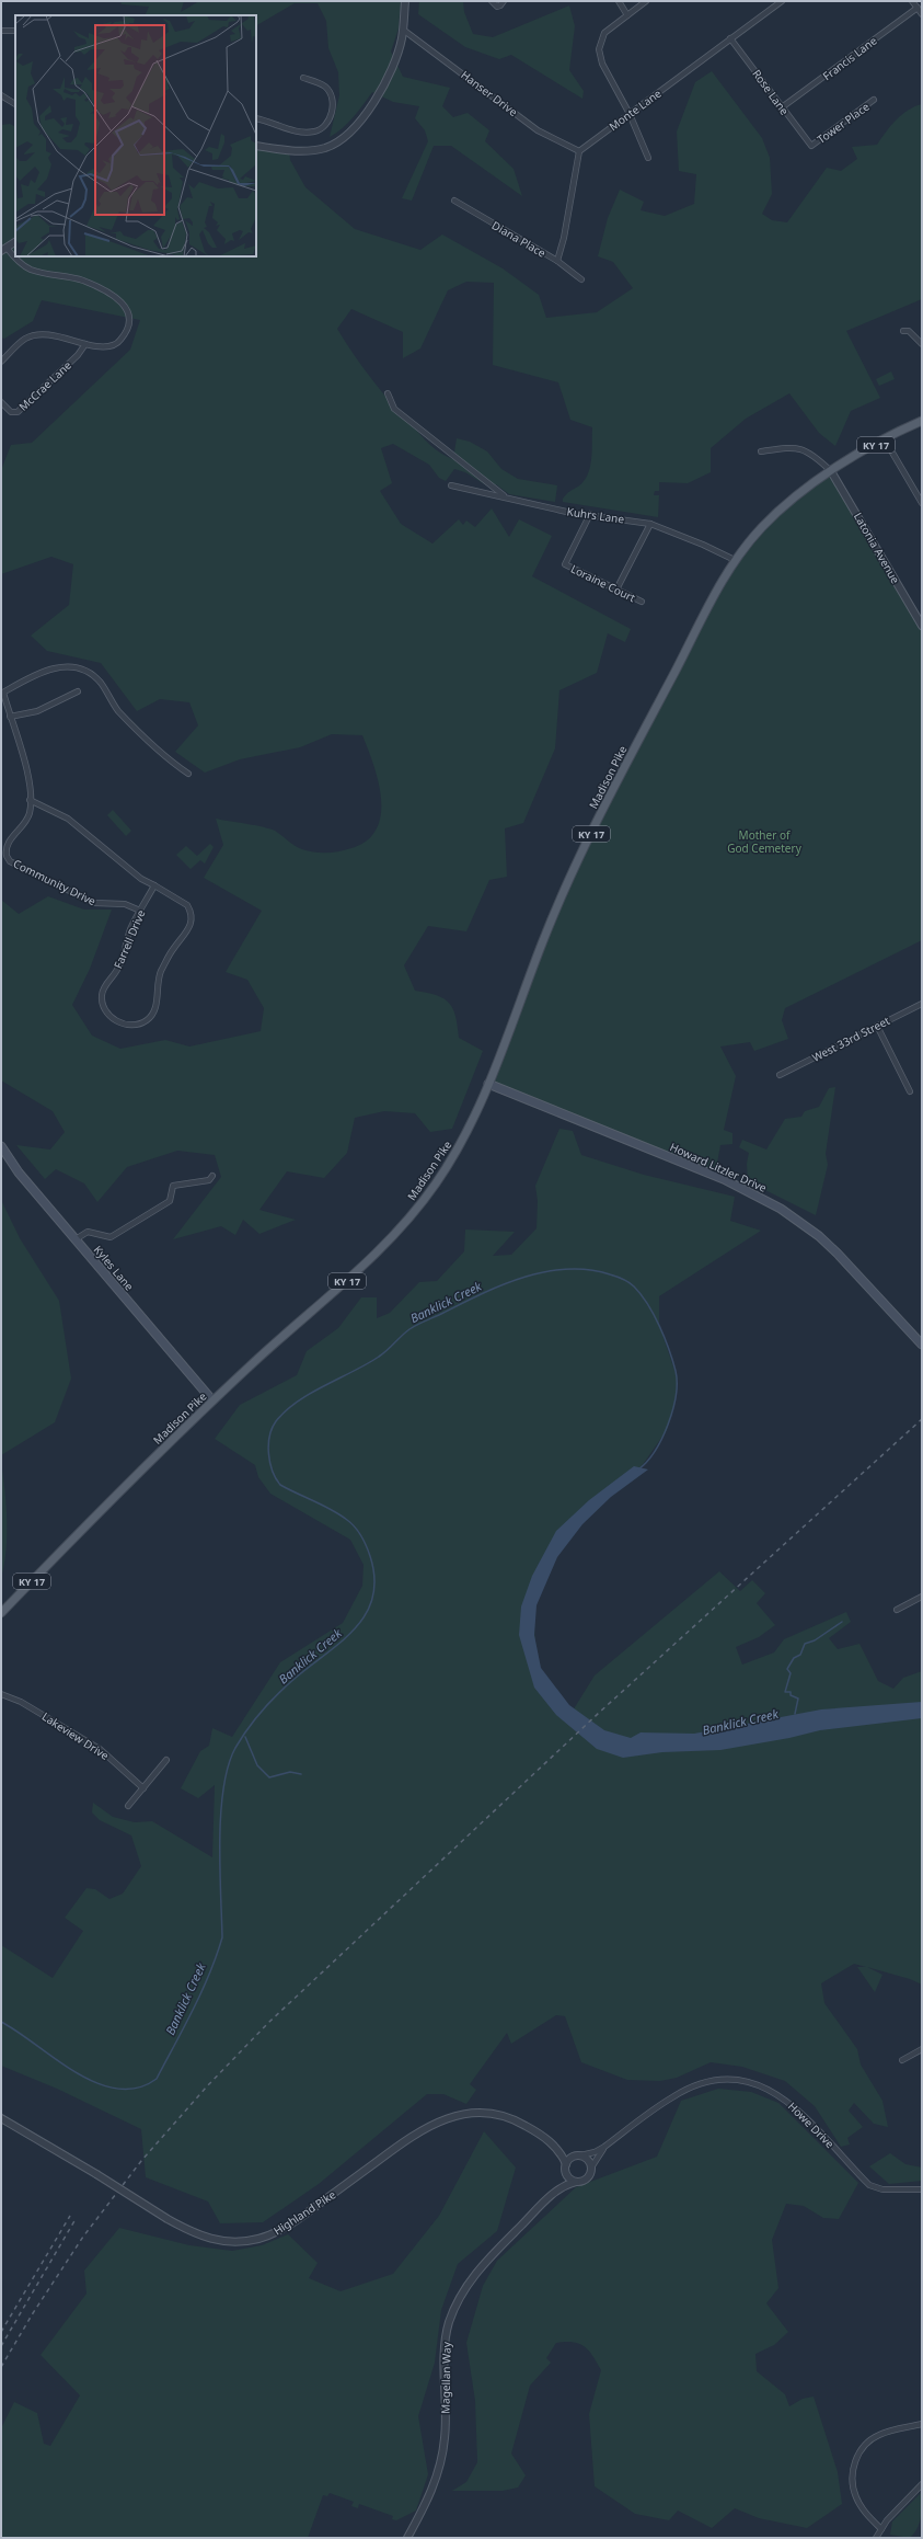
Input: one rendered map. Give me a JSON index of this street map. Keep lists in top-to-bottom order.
{
  "streets": {
    "main road": [
      "KY 17",
      "Madison Pike",
      "Howard Litzler Drive",
      "Kyles Lane"
    ],
    "street": [
      "Francis Lane",
      "Rose Lane",
      "Hanser Drive",
      "Monte Lane",
      "Tower Place",
      "Diana Place",
      "McCrae Lane",
      "Kuhrs Lane",
      "Latonia Avenue",
      "Loraine Court",
      "Community Drive",
      "Farrell Drive",
      "West 33rd Street",
      "Lakeview Drive",
      "Howe Drive",
      "Highland Pike",
      "Magellan Way"
    ]
  },
  "crossings": [
    ["Francis Lane", "Rose Lane"],
    ["Rose Lane", "Monte Lane"],
    ["Rose Lane", "Tower Place"],
    ["Hanser Drive", "Monte Lane"],
    ["KY 17", "Kuhrs Lane"],
    ["KY 17", "Latonia Avenue"],
    ["KY 17", "Madison Pike"],
    ["Kuhrs Lane", "Loraine Court"],
    ["Kuhrs Lane", "Madison Pike"],
    ["Madison Pike", "Howard Litzler Drive"],
    ["Madison Pike", "Kyles Lane"],
    ["Community Drive", "Farrell Drive"],
    ["Howe Drive", "Highland Pike"],
    ["Howe Drive", "Magellan Way"],
    ["Highland Pike", "Magellan Way"]
  ],
  "water": ["Banklick Creek"],
  "parks": ["Mother of God Cemetery"]
}
